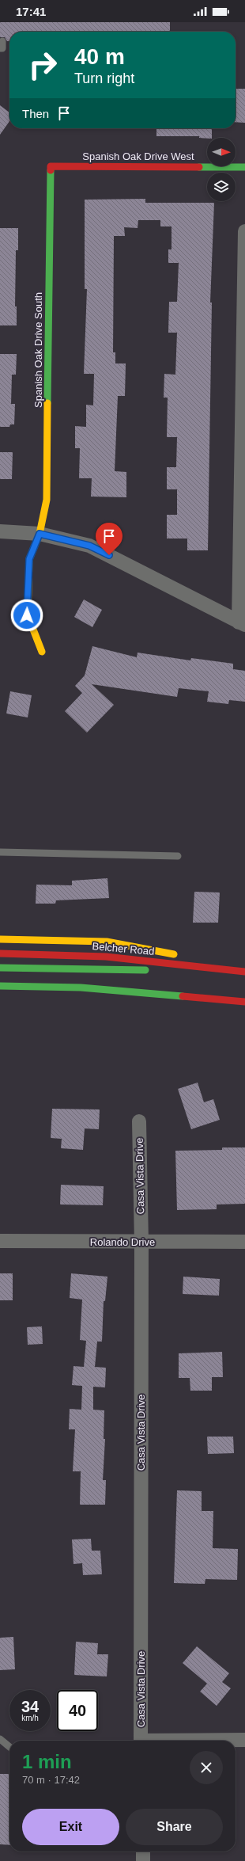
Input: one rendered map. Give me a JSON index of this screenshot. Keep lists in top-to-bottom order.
{
  "streets": {
    "main road": ["Spanish Oak Drive West", "Spanish Oak Drive South", "Belcher Road"],
    "street": ["Casa Vista Drive", "Rolando Drive"]
  },
  "crossings": [
    ["Spanish Oak Drive West", "Spanish Oak Drive South"],
    ["Casa Vista Drive", "Rolando Drive"]
  ],
  "north": "right",
  "page": {
    "status": "17:41",
    "turn": ["40 m", "Turn right"],
    "then": "Then",
    "speed": "34 km/h",
    "limit": "40",
    "heading": ["1 min", "70 m · 17:42"],
    "buttons": ["Exit", "Share"]
  }
}
